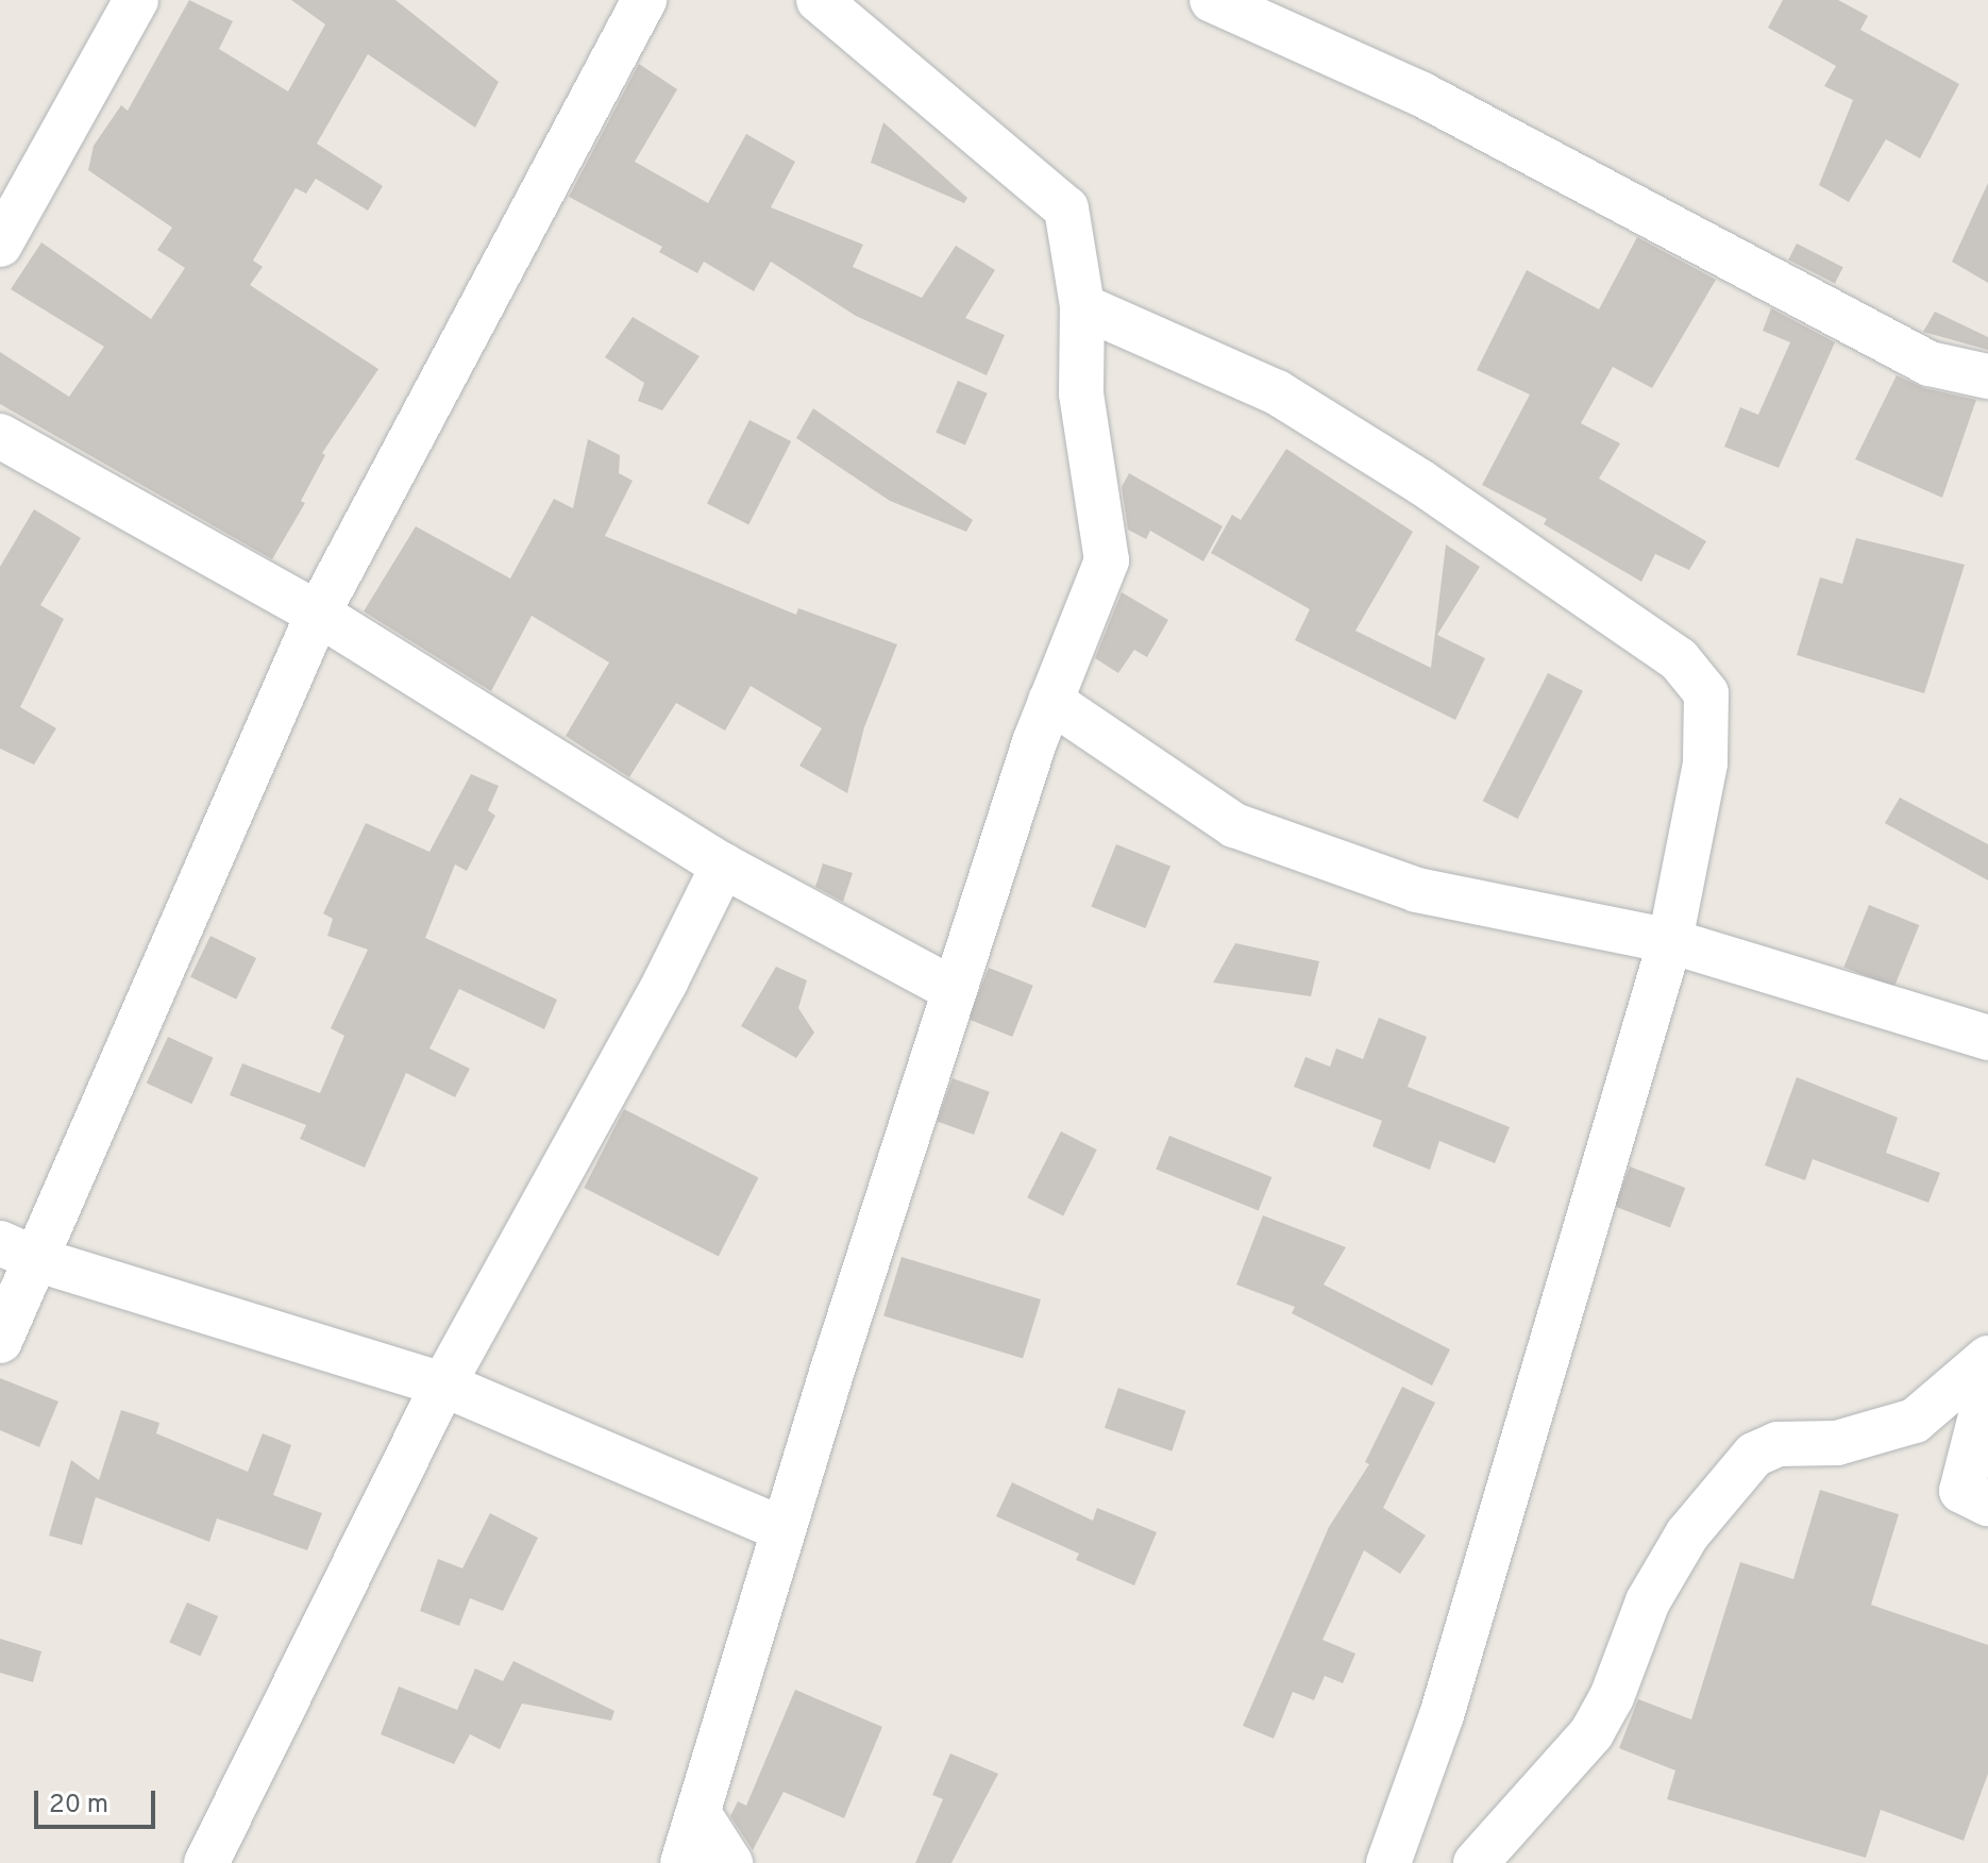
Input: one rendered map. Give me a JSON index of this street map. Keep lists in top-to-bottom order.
{
  "scale_bar": "20 m"
}
